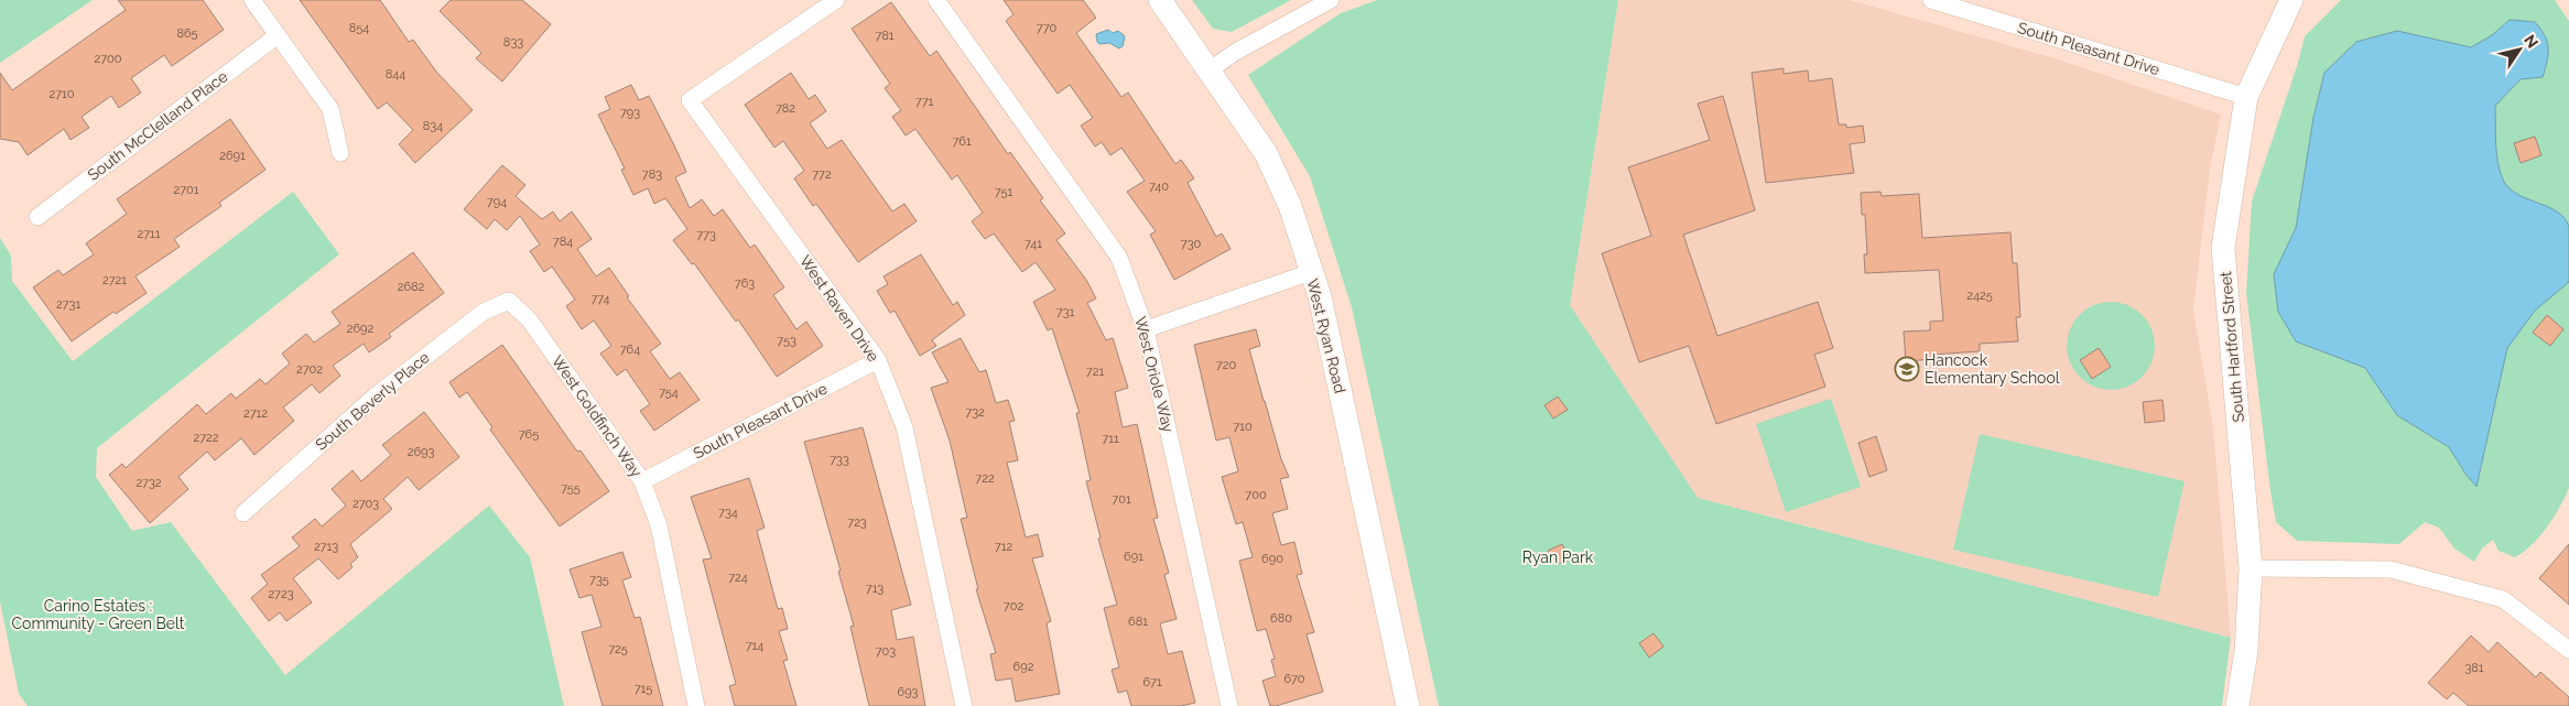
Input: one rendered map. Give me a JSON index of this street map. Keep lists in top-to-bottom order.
{
  "streets": {
    "street": [
      "South Pleasant Drive",
      "South McClelland Place",
      "West Raven Drive",
      "West Ryan Road",
      "South Hartford Street",
      "West Oriole Way",
      "South Beverly Place",
      "West Goldfinch Way"
    ]
  },
  "crossings": [
    ["South Pleasant Drive", "West Raven Drive"],
    ["South Pleasant Drive", "South Hartford Street"],
    ["South Pleasant Drive", "West Goldfinch Way"],
    ["South Beverly Place", "West Goldfinch Way"]
  ],
  "parks": ["Ryan Park", "Carino Estates : Community - Green Belt"],
  "places": {
    "school or university": ["Hancock Elementary School"]
  },
  "house_numbers": [
    "854",
    "770",
    "865",
    "781",
    "833",
    "2700",
    "844",
    "2710",
    "771",
    "782",
    "793",
    "834",
    "761",
    "2691",
    "783",
    "772",
    "740",
    "2701",
    "751",
    "794",
    "2711",
    "773",
    "784",
    "741",
    "730",
    "2721",
    "763",
    "2682",
    "2425",
    "774",
    "2731",
    "731",
    "2692",
    "753",
    "764",
    "720",
    "2702",
    "721",
    "754",
    "732",
    "2712",
    "710",
    "765",
    "2722",
    "711",
    "2693",
    "733",
    "722",
    "2732",
    "755",
    "700",
    "701",
    "2703",
    "734",
    "723",
    "2713",
    "712",
    "691",
    "690",
    "724",
    "735",
    "713",
    "2723",
    "702",
    "680",
    "681",
    "714",
    "725",
    "703",
    "692",
    "381",
    "670",
    "671",
    "715",
    "693"
  ],
  "north": "top right"
}
